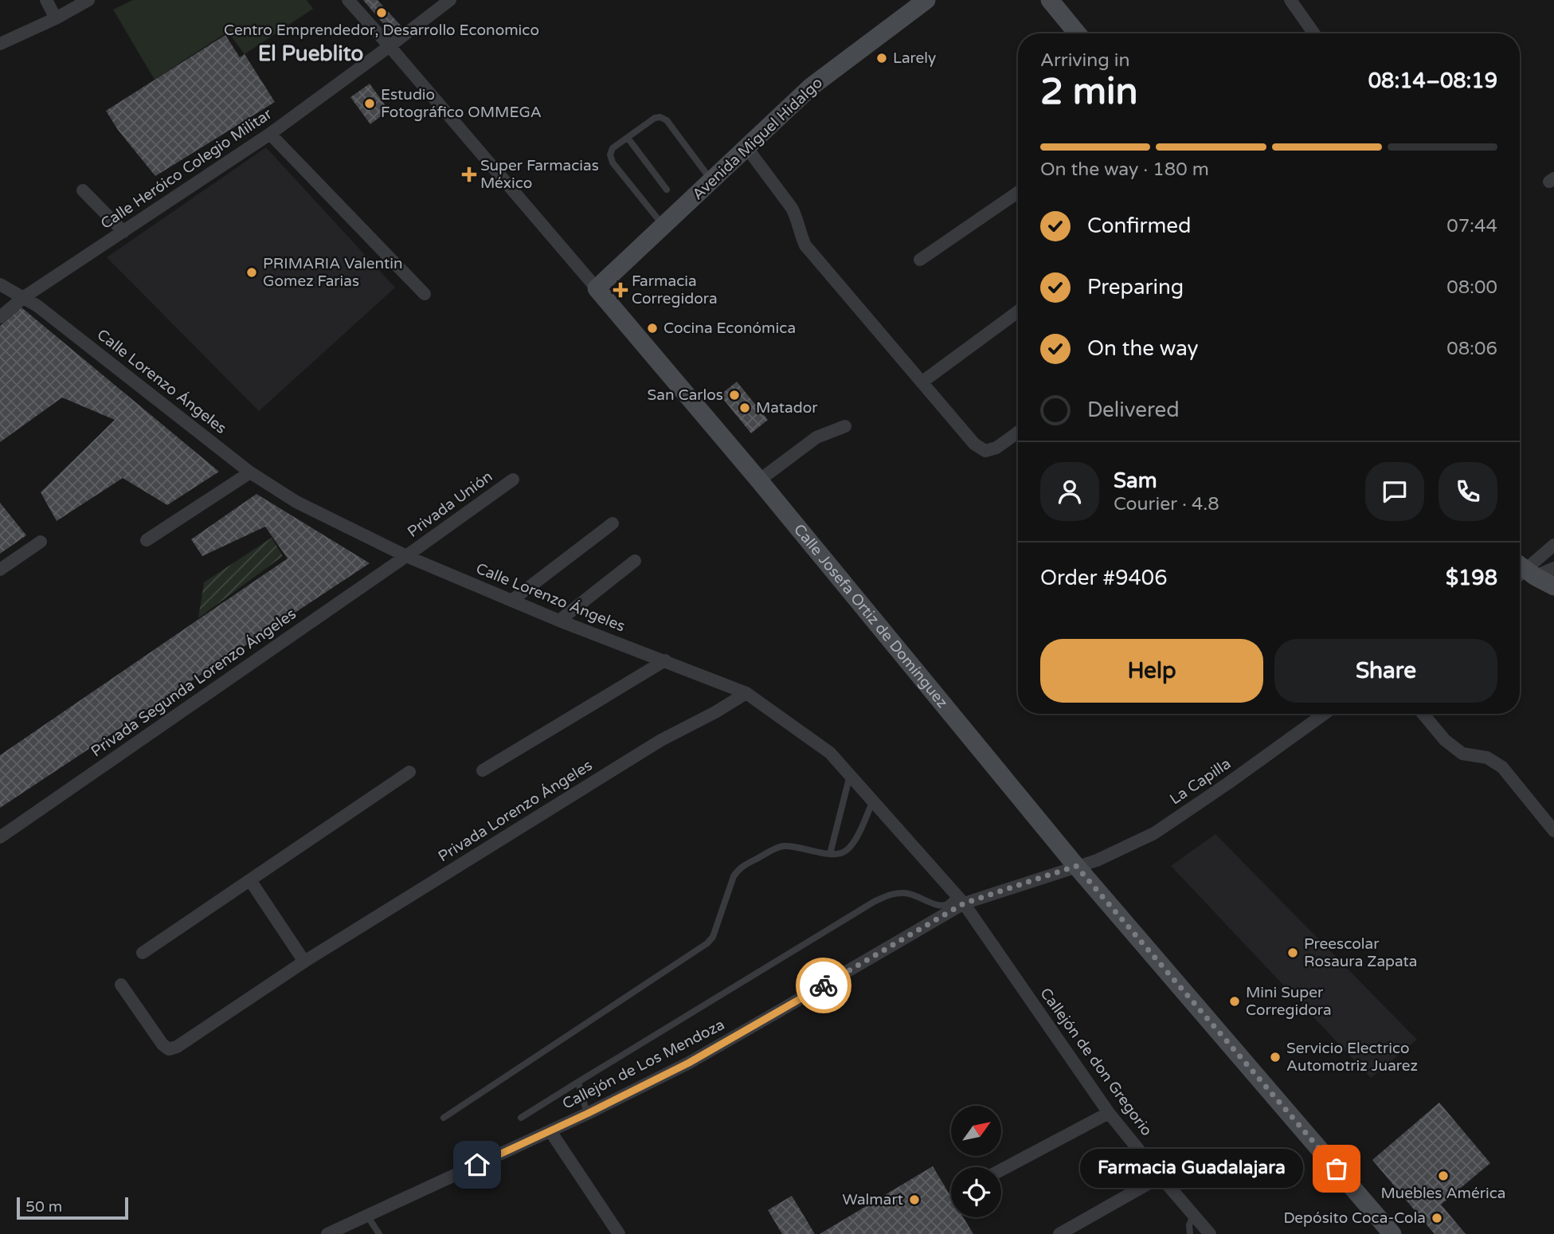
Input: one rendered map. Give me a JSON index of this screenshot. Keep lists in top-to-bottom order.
{
  "streets": {
    "street": [
      "Avenida Miguel Hidalgo",
      "Calle Heróico Colegio Militar",
      "Calle Lorenzo Ángeles",
      "Privada Unión",
      "Calle Josefa Ortiz de Domínguez",
      "Privada Segunda Lorenzo Ángeles",
      "La Capilla",
      "Privada Lorenzo Ángeles",
      "Callejón de don Gregorio",
      "Callejón de Los Mendoza"
    ]
  },
  "crossings": [
    ["Avenida Miguel Hidalgo", "Calle Josefa Ortiz de Domínguez"],
    ["Calle Heróico Colegio Militar", "Calle Lorenzo Ángeles"],
    ["Calle Heróico Colegio Militar", "Calle Josefa Ortiz de Domínguez"],
    ["Calle Lorenzo Ángeles", "Privada Unión"],
    ["Calle Lorenzo Ángeles", "Privada Segunda Lorenzo Ángeles"],
    ["Calle Lorenzo Ángeles", "Privada Lorenzo Ángeles"],
    ["Calle Lorenzo Ángeles", "Callejón de don Gregorio"],
    ["Calle Lorenzo Ángeles", "Callejón de Los Mendoza"],
    ["Privada Unión", "Privada Segunda Lorenzo Ángeles"],
    ["Calle Josefa Ortiz de Domínguez", "La Capilla"],
    ["Callejón de don Gregorio", "Callejón de Los Mendoza"]
  ],
  "districts": ["El Pueblito"],
  "places": {
    "other": [
      "Centro Emprendedor, Desarrollo Economico",
      "Larely",
      "Estudio Fotográfico OMMEGA",
      "PRIMARIA Valentin Gomez Farias",
      "Cocina Económica",
      "San Carlos",
      "Matador",
      "Preescolar Rosaura Zapata",
      "Mini Super Corregidora",
      "Servicio Electrico Automotriz Juarez",
      "Farmacia Guadalajara",
      "Muebles América",
      "Walmart",
      "Depósito Coca-Cola"
    ],
    "health": ["Super Farmacias México", "Farmacia Corregidora"]
  },
  "scale_bar": "50 m",
  "north": "top right",
  "page": {
    "heading": ["2 min", "Arriving in", "08:14–08:19"],
    "panel": [
      "Sam",
      "Courier · 4.8",
      "Order #9406",
      "$198"
    ],
    "bar": "On the way · 180 m",
    "list": [
      ["Confirmed", "07:44"],
      ["Preparing", "08:00"],
      ["On the way", "08:06"],
      "Delivered"
    ],
    "buttons": ["Help", "Share"],
    "bubble": "Farmacia Guadalajara",
    "scale": "50 m"
  }
}
